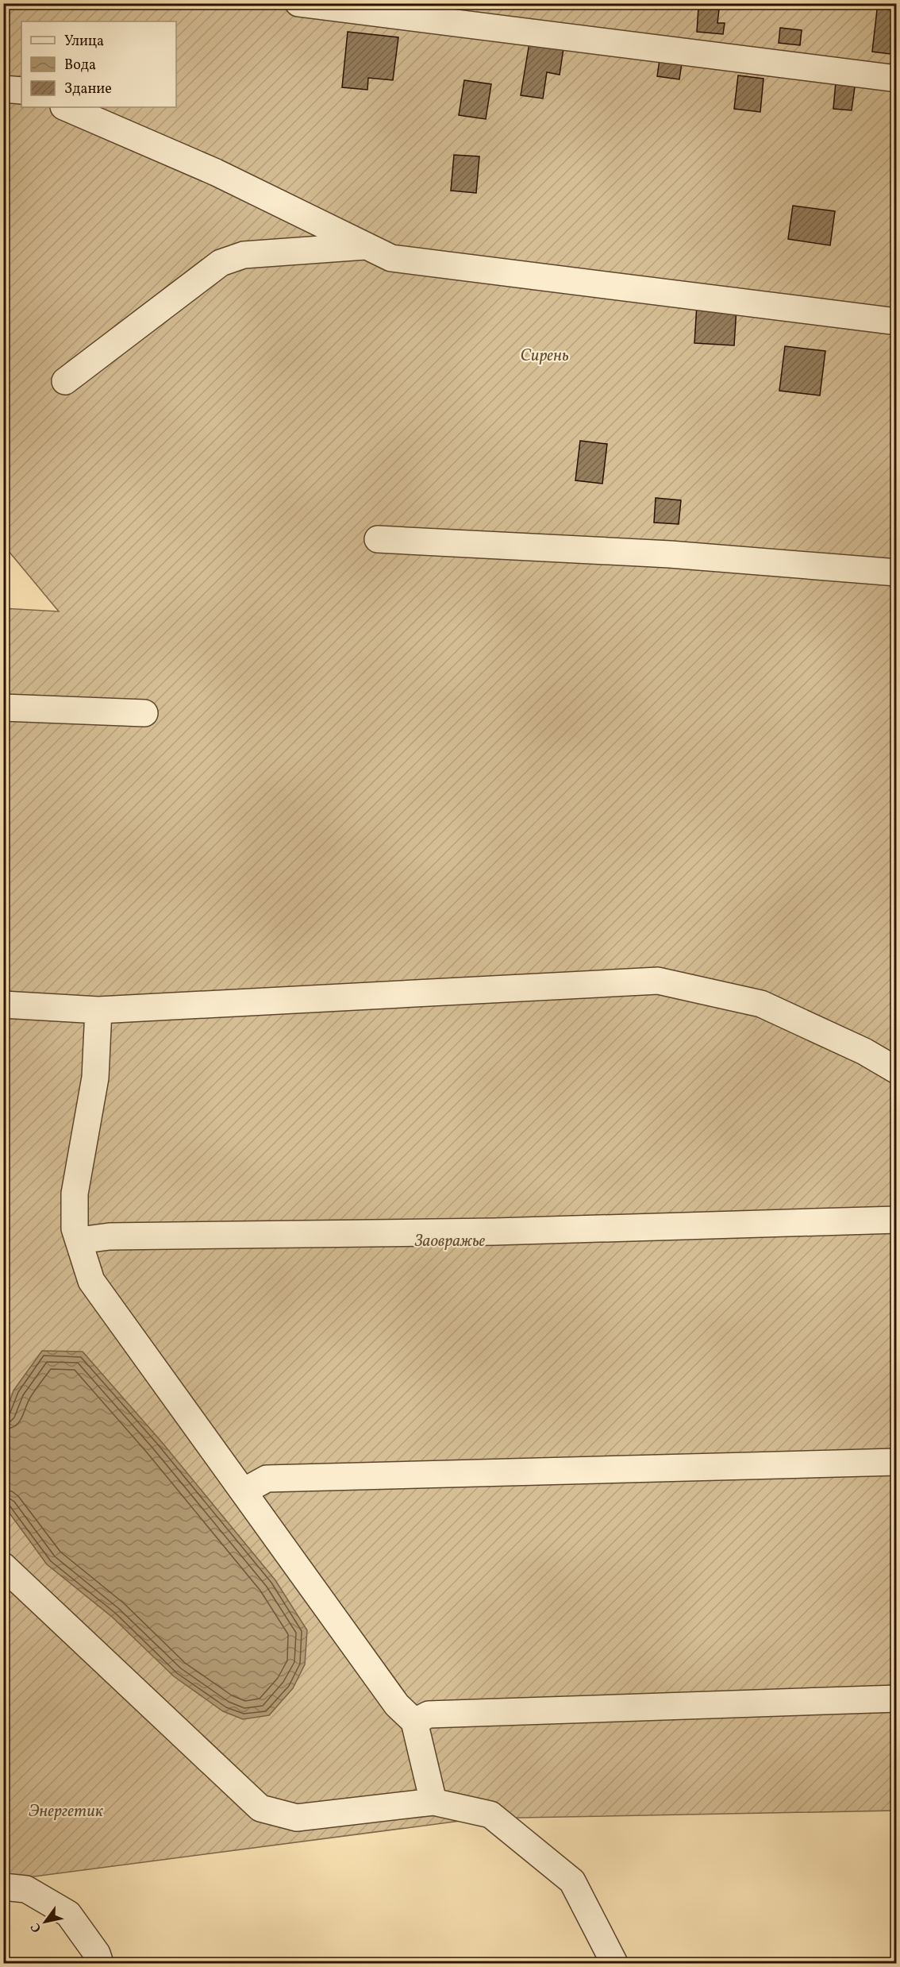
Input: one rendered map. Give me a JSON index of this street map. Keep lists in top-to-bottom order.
{
  "parks": ["Сирень", "Заовражье", "Энергетик"],
  "legend": ["Улица", "Вода", "Здание"],
  "north": "bottom left"
}
